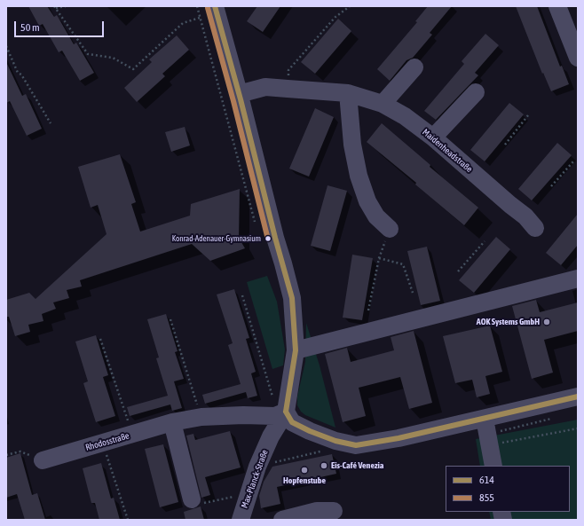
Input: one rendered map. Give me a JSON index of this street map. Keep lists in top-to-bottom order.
{
  "streets": {
    "street": ["Maidenheadstraße", "Rhodosstraße", "Max-Planck-Straße"]
  },
  "crossings": [
    ["Maidenheadstraße", "Max-Planck-Straße"],
    ["Rhodosstraße", "Max-Planck-Straße"]
  ],
  "places": [
    "Konrad-Adenauer-Gymnasium",
    "AOK Systems GmbH",
    "Eis-Café Venezia",
    "Hopfenstube"
  ],
  "lines": ["transit line 614", "transit line 855"],
  "legend": ["614", "855"],
  "scale_bar": "50 m"
}
